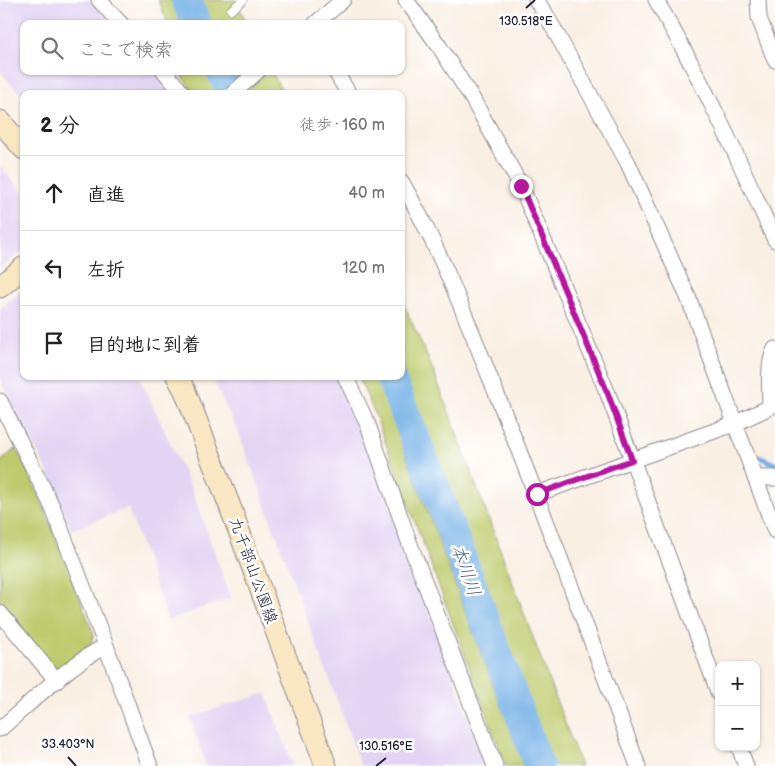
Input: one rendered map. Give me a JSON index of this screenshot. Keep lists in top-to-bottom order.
{
  "streets": {
    "main road": ["九千部山公園線"]
  },
  "water": ["本川川"],
  "page": {
    "search": "ここで検索",
    "heading": ["2 分", "徒歩 · 160 m"],
    "list": [
      ["直進", "40 m"],
      ["左折", "120 m"],
      "目的地に到着"
    ],
    "map_buttons": ["+", "−"]
  },
  "coordinates": ["130.518°E", "33.403°N", "130.516°E"]
}
